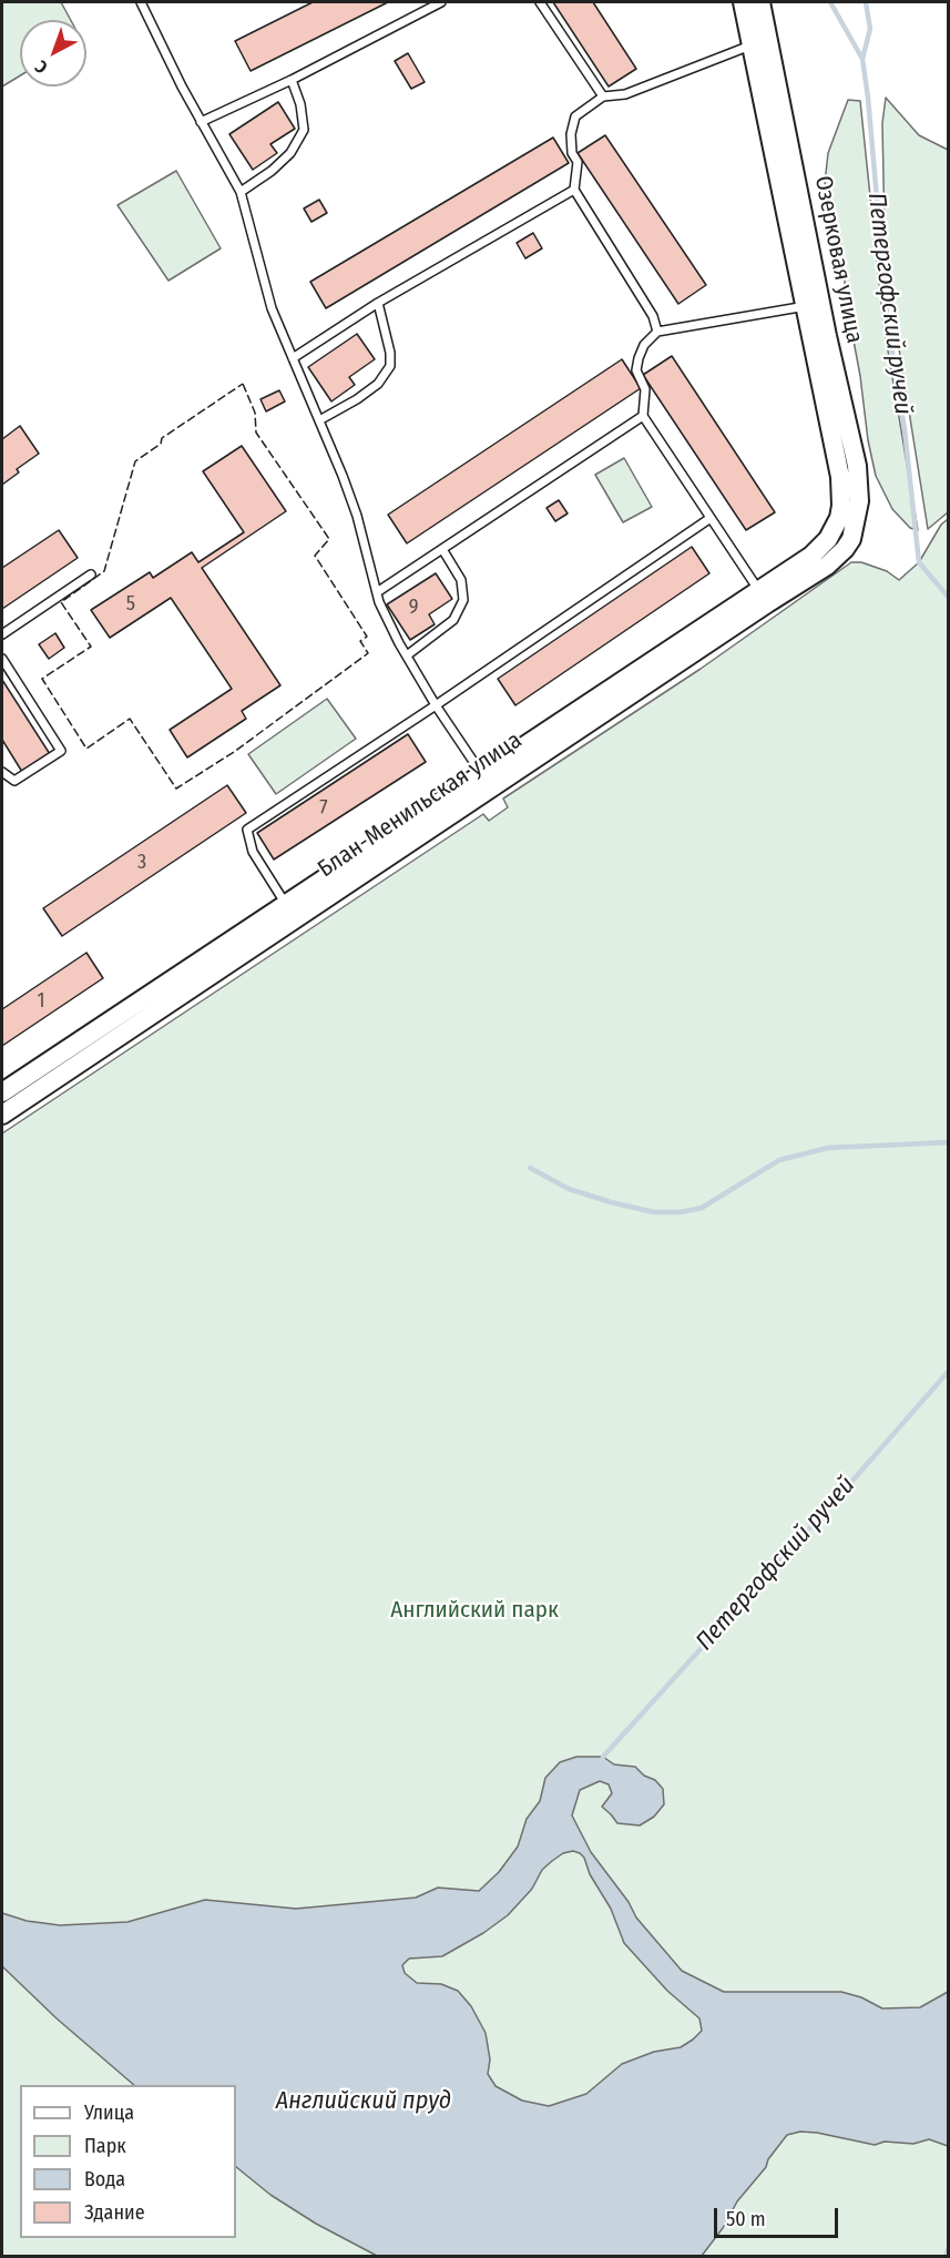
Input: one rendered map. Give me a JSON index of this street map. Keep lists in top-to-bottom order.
{
  "streets": {
    "street": ["Озерковая улица", "Блан-Менильская улица"]
  },
  "crossings": [
    ["Озерковая улица", "Блан-Менильская улица"]
  ],
  "water": ["Петергофский ручей", "Английский пруд"],
  "parks": ["Английский парк"],
  "house_numbers": [
    "5",
    "9",
    "7",
    "3",
    "1"
  ],
  "legend": [
    "Улица",
    "Парк",
    "Вода",
    "Здание"
  ],
  "scale_bar": "50 m",
  "north": "bottom left"
}
